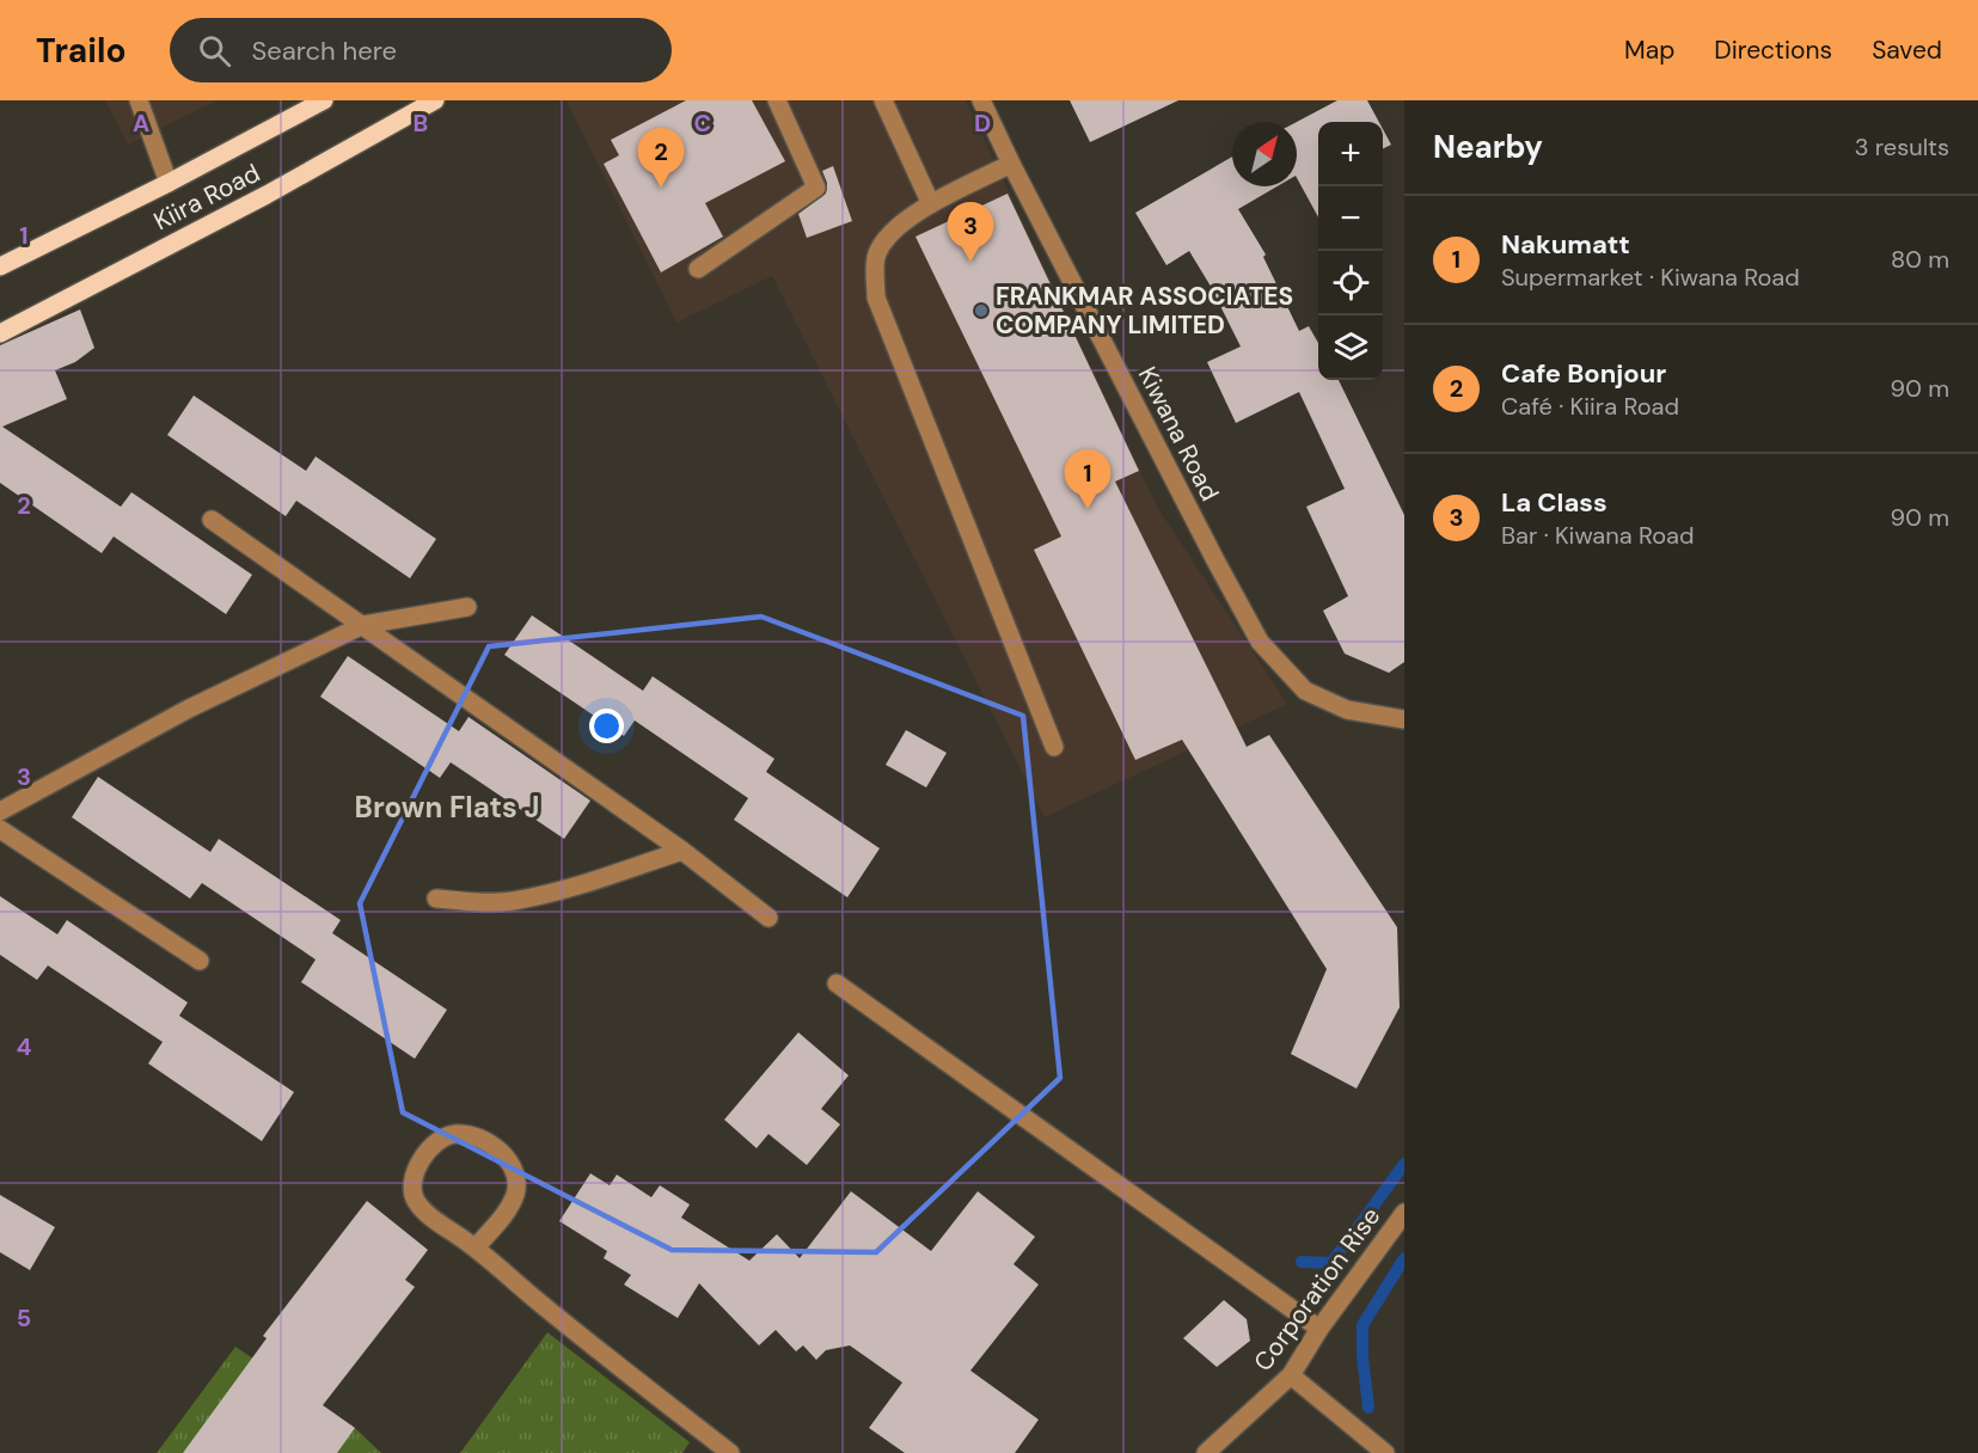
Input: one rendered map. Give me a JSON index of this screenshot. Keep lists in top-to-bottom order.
{
  "streets": {
    "main road": ["Kiira Road"],
    "street": ["Kiwana Road", "Corporation Rise"]
  },
  "districts": ["Brown Flats J"],
  "places": ["FRANKMAR ASSOCIATES COMPANY LIMITED"],
  "north": "top right",
  "page": {
    "header": "Trailo",
    "search": "Search here",
    "nav": ["Map", "Directions", "Saved"],
    "heading": ["Nearby", "3 results"],
    "map_buttons": ["+", "−"],
    "pins": ["2", "3", "1"],
    "list": [
      {
        "mark": "1",
        "name": "Nakumatt",
        "note": "Supermarket · Kiwana Road",
        "value": "80 m"
      },
      {
        "mark": "2",
        "name": "Cafe Bonjour",
        "note": "Café · Kiira Road",
        "value": "90 m"
      },
      {
        "mark": "3",
        "name": "La Class",
        "note": "Bar · Kiwana Road",
        "value": "90 m"
      }
    ]
  },
  "grid": {
    "columns": [
      "A",
      "B",
      "C",
      "D"
    ],
    "rows": [
      "1",
      "2",
      "3",
      "4",
      "5"
    ]
  }
}
